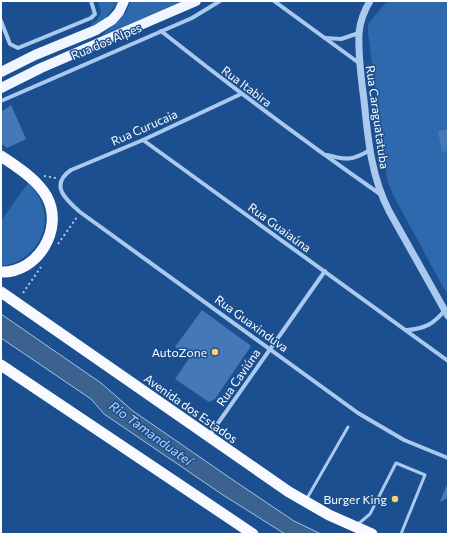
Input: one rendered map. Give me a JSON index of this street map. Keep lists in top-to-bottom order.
{
  "streets": {
    "highway": ["Avenida dos Estados"],
    "main road": ["Rua dos Alpes"],
    "street": [
      "Rua Itabira",
      "Rua Caraguatatuba",
      "Rua Curucaia",
      "Rua Guaiaúna",
      "Rua Guaxinduva",
      "Rua Caviúna"
    ]
  },
  "crossings": [
    ["Rua dos Alpes", "Rua Itabira"],
    ["Rua Itabira", "Rua Caraguatatuba"],
    ["Rua Itabira", "Rua Curucaia"],
    ["Rua Curucaia", "Rua Guaiaúna"],
    ["Rua Curucaia", "Rua Guaxinduva"],
    ["Rua Guaiaúna", "Rua Caviúna"],
    ["Rua Guaxinduva", "Rua Caviúna"],
    ["Rua Caviúna", "Avenida dos Estados"]
  ],
  "water": ["Rio Tamanduateí"],
  "places": ["AutoZone", "Burger King"]
}
